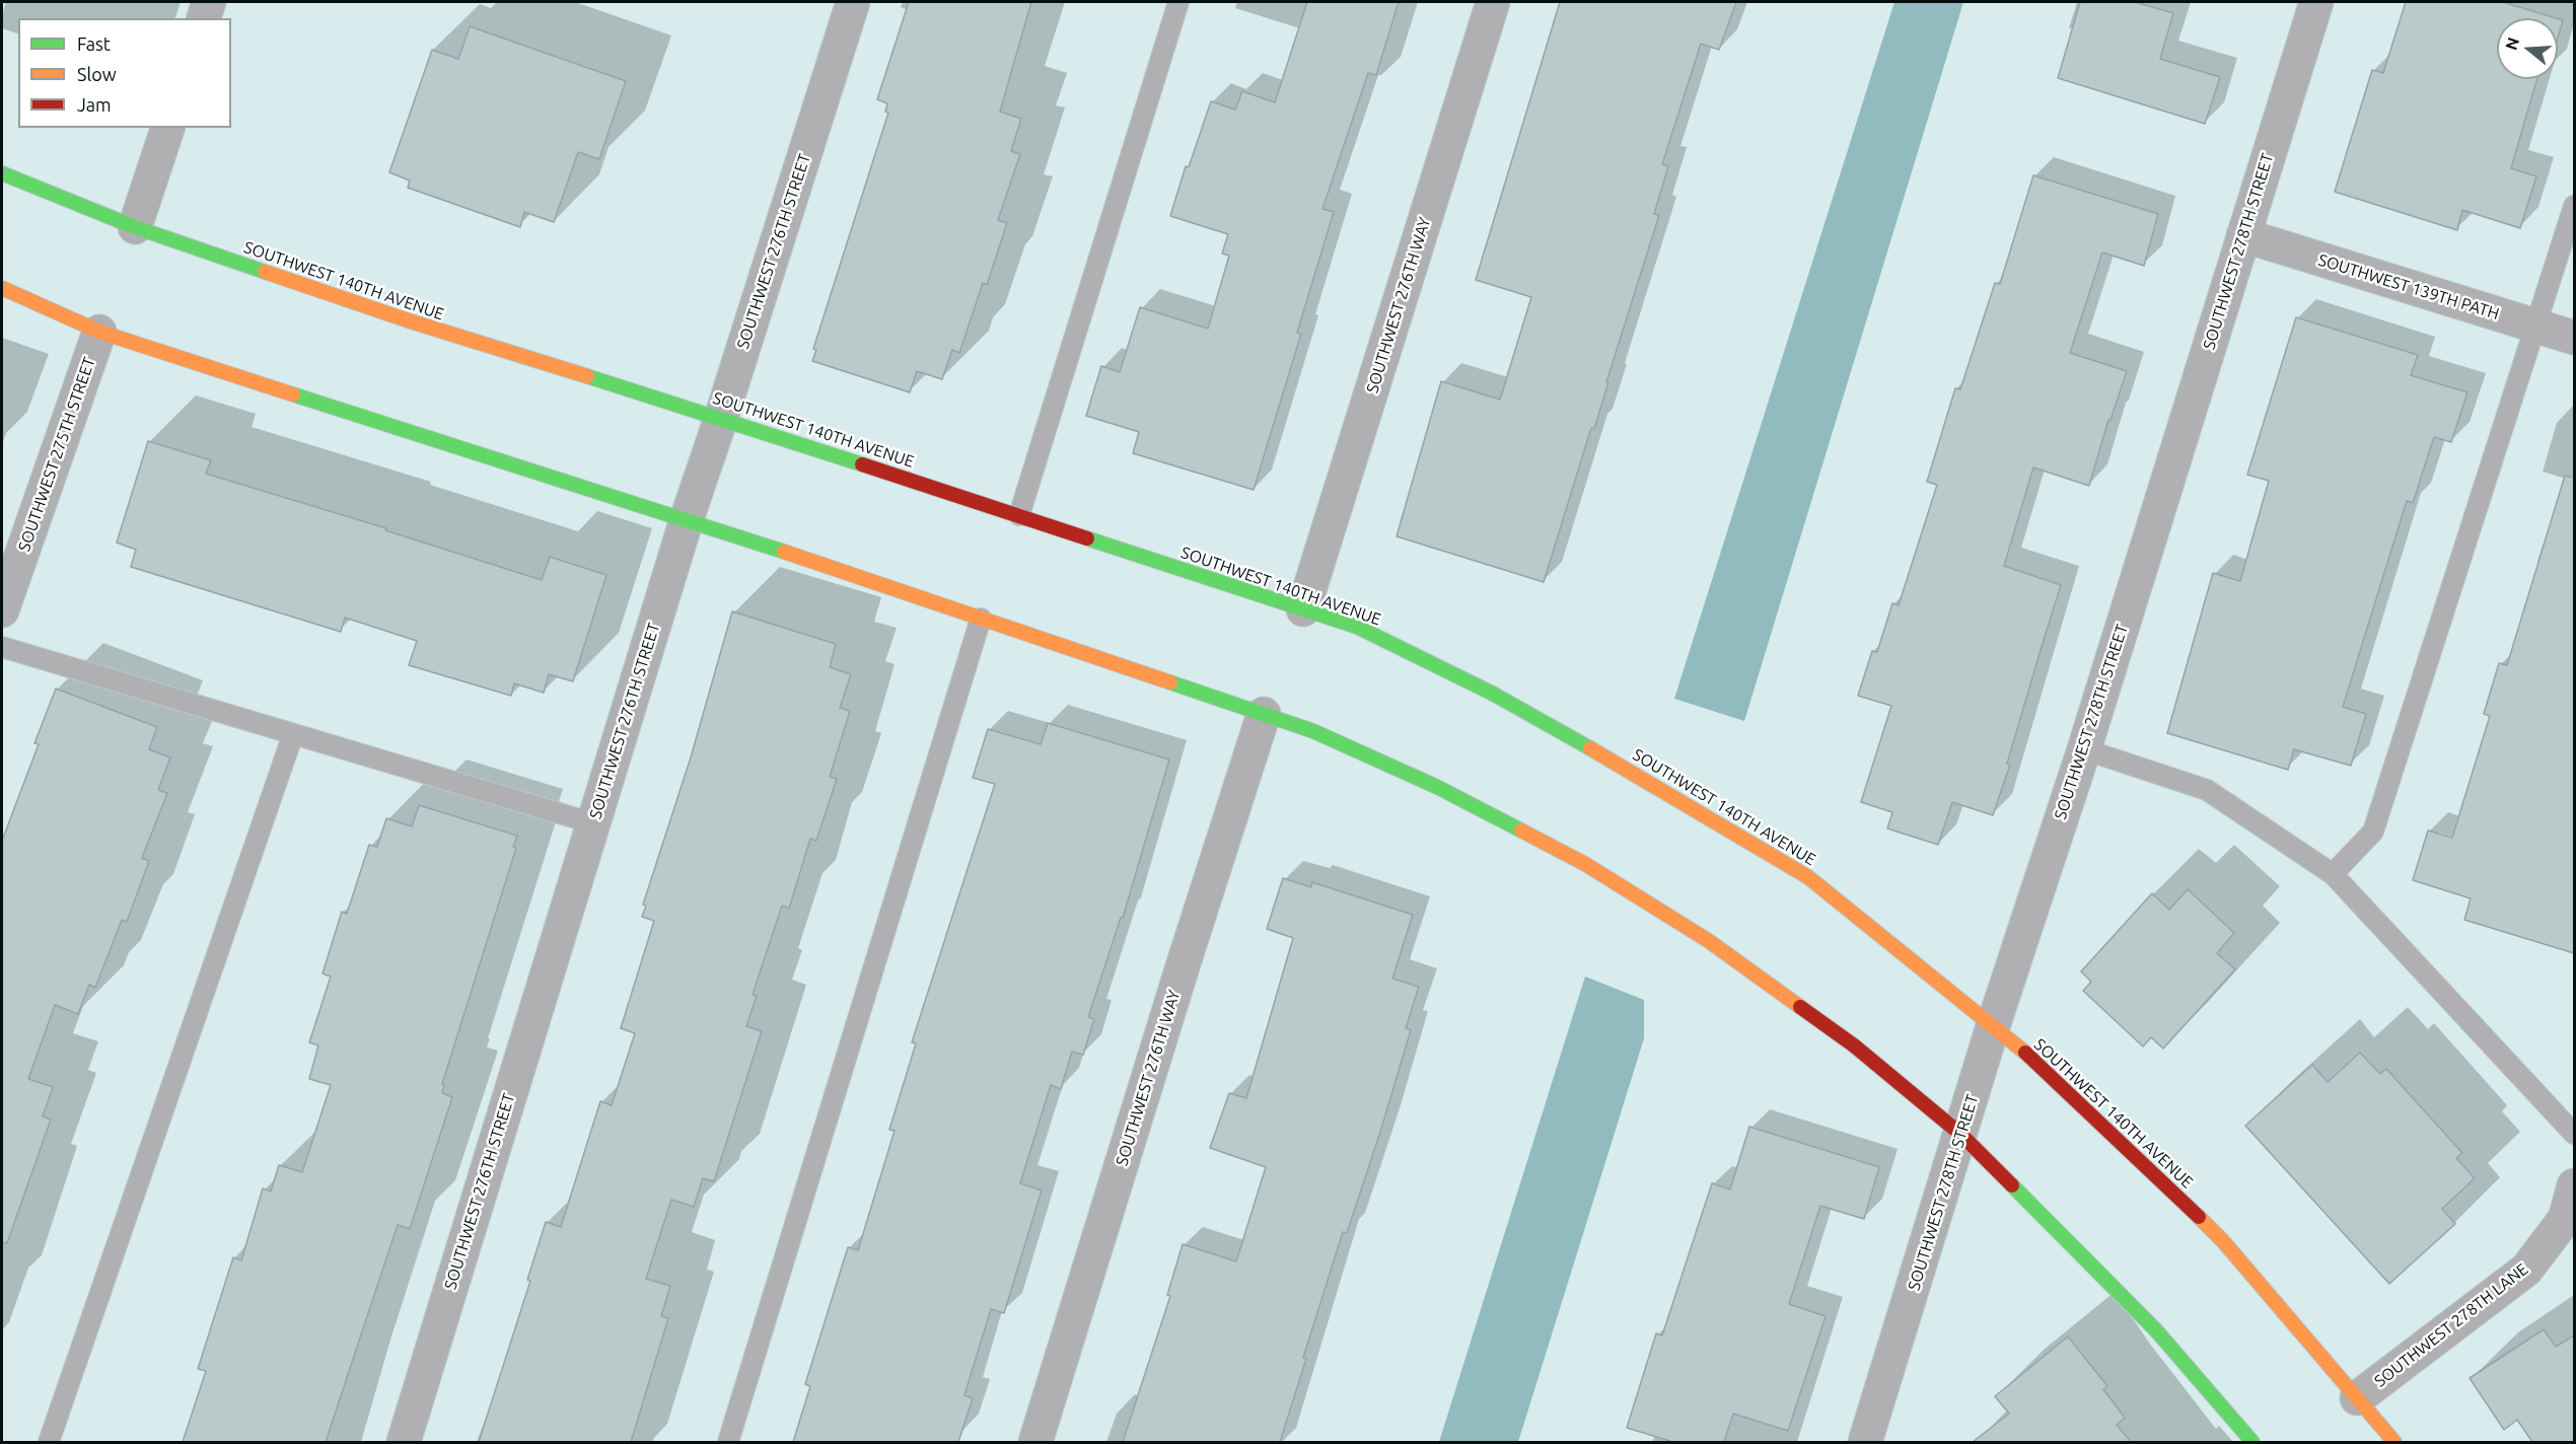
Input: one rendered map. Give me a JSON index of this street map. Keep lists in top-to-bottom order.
{
  "streets": {
    "street": [
      "SOUTHWEST 276TH STREET",
      "SOUTHWEST 278TH STREET",
      "SOUTHWEST 140TH AVENUE",
      "SOUTHWEST 139TH PATH",
      "SOUTHWEST 276TH WAY",
      "SOUTHWEST 275TH STREET",
      "SOUTHWEST 278TH LANE"
    ]
  },
  "crossings": [
    ["SOUTHWEST 276TH STREET", "SOUTHWEST 140TH AVENUE"],
    ["SOUTHWEST 278TH STREET", "SOUTHWEST 140TH AVENUE"],
    ["SOUTHWEST 278TH STREET", "SOUTHWEST 139TH PATH"],
    ["SOUTHWEST 140TH AVENUE", "SOUTHWEST 276TH WAY"],
    ["SOUTHWEST 140TH AVENUE", "SOUTHWEST 278TH LANE"]
  ],
  "legend": ["Fast", "Slow", "Jam"],
  "north": "left"
}
